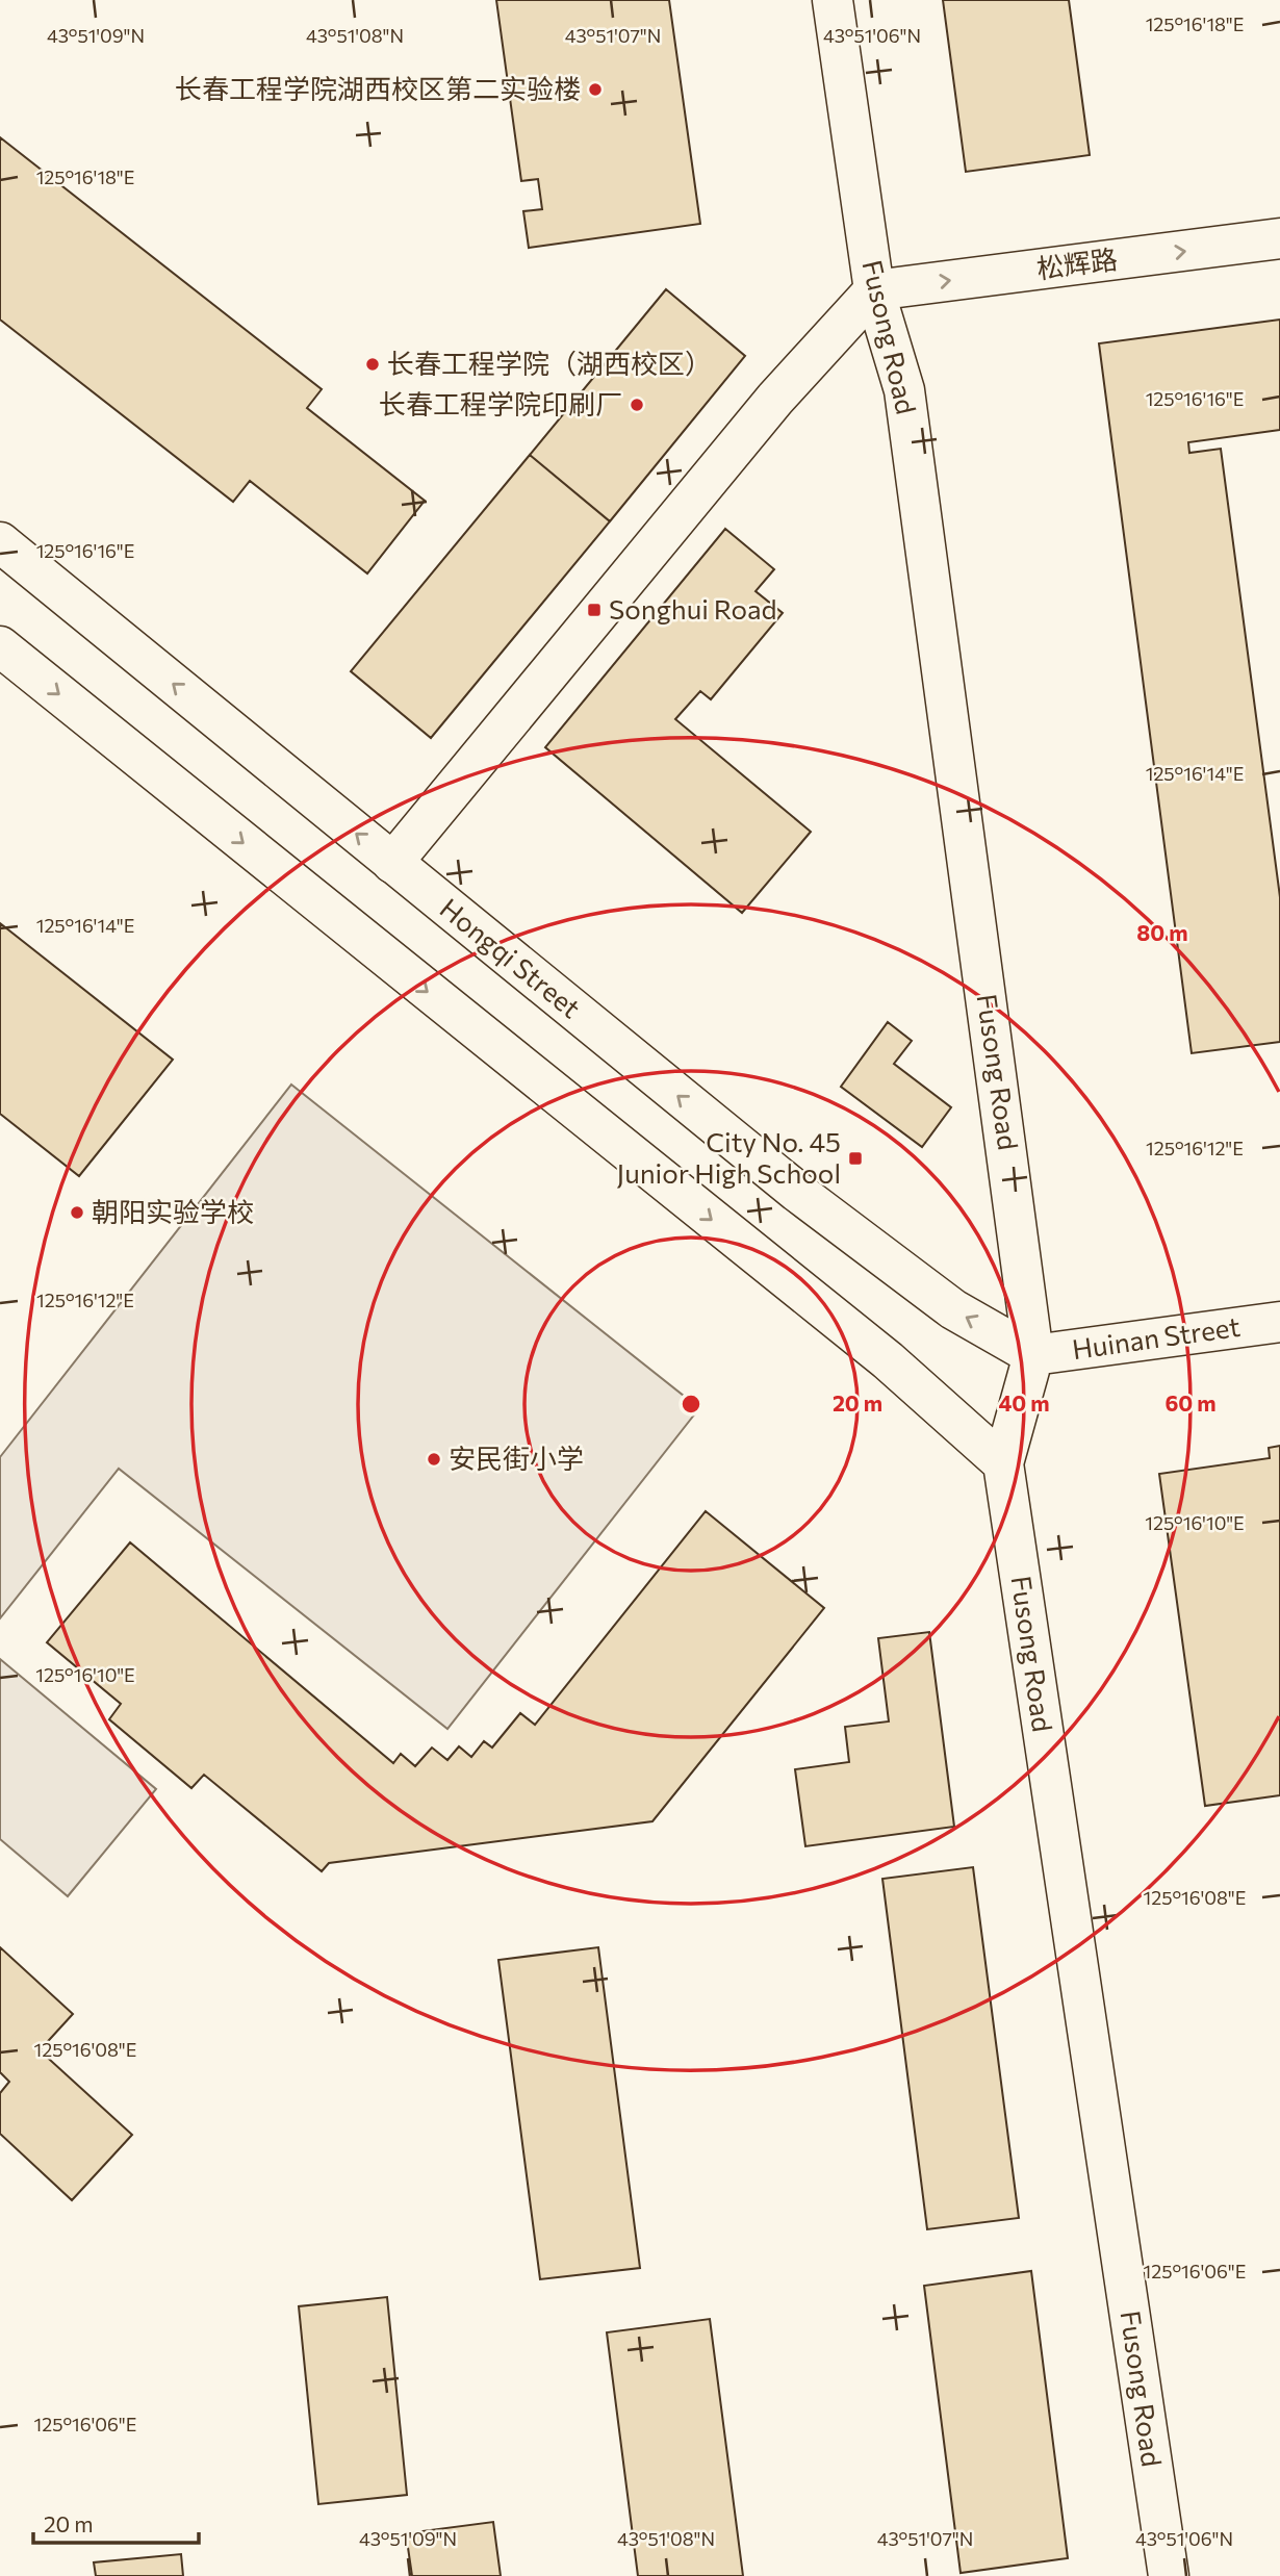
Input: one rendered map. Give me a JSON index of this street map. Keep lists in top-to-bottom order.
{
  "streets": {
    "street": [
      "松辉路",
      "Fusong Road",
      "Hongqi Street",
      "Huinan Street"
    ]
  },
  "crossings": [
    ["松辉路", "Fusong Road"],
    ["Fusong Road", "Hongqi Street"],
    ["Fusong Road", "Huinan Street"],
    ["Hongqi Street", "Huinan Street"]
  ],
  "one_way": ["松辉路"],
  "places": {
    "other": [
      "长春工程学院湖西校区第二实验楼",
      "长春工程学院（湖西校区）",
      "长春工程学院印刷厂",
      "朝阳实验学校",
      "安民街小学"
    ],
    "transit": ["Songhui Road", "City No. 45 Junior High School"]
  },
  "scale_bar": "20 m",
  "coordinates": [
    "125°16'18\"E",
    "43°51'09\"N",
    "43°51'08\"N",
    "43°51'07\"N",
    "43°51'06\"N",
    "125°16'16\"E",
    "125°16'14\"E",
    "125°16'12\"E",
    "125°16'10\"E",
    "125°16'08\"E",
    "125°16'06\"E"
  ],
  "rings": [
    "80 m",
    "20 m",
    "40 m",
    "60 m"
  ]
}
